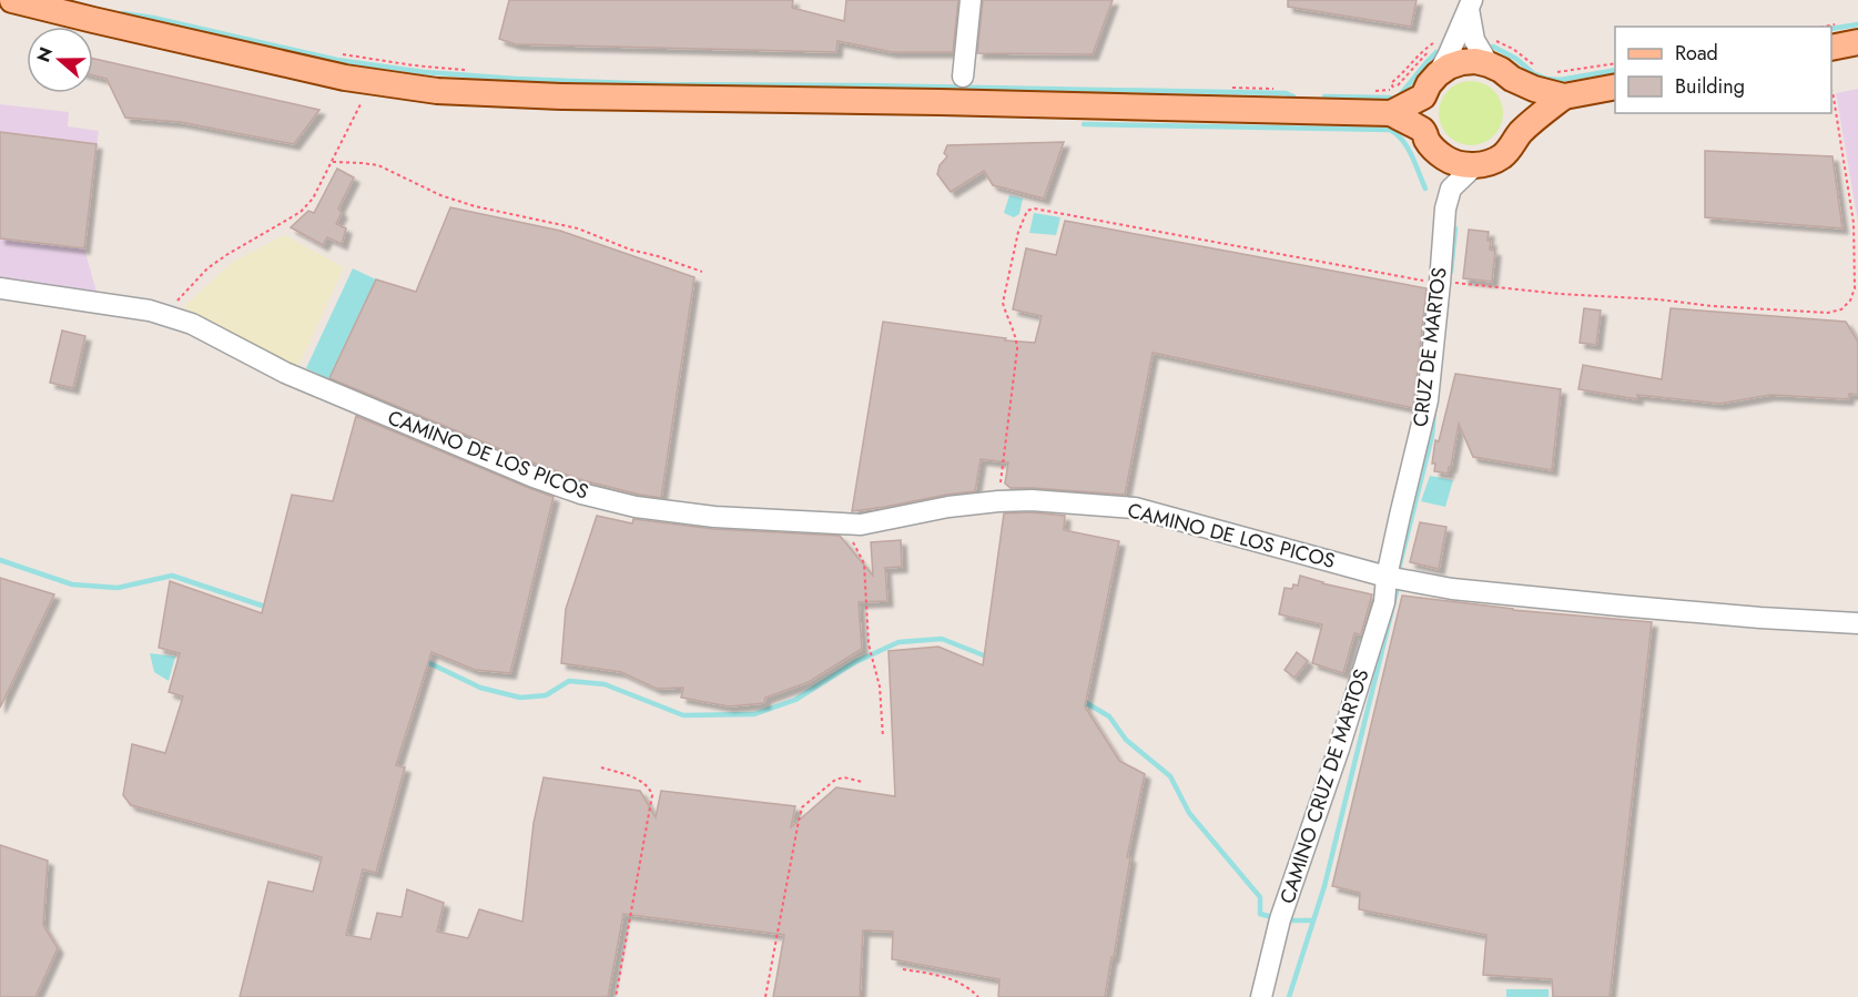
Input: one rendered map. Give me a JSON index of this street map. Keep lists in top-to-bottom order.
{
  "streets": {
    "street": ["CRUZ DE MARTOS", "CAMINO DE LOS PICOS", "CAMINO CRUZ DE MARTOS"]
  },
  "crossings": [
    ["CRUZ DE MARTOS", "CAMINO DE LOS PICOS"],
    ["CRUZ DE MARTOS", "CAMINO CRUZ DE MARTOS"],
    ["CAMINO DE LOS PICOS", "CAMINO CRUZ DE MARTOS"]
  ],
  "legend": ["Road", "Building"],
  "north": "left"
}
